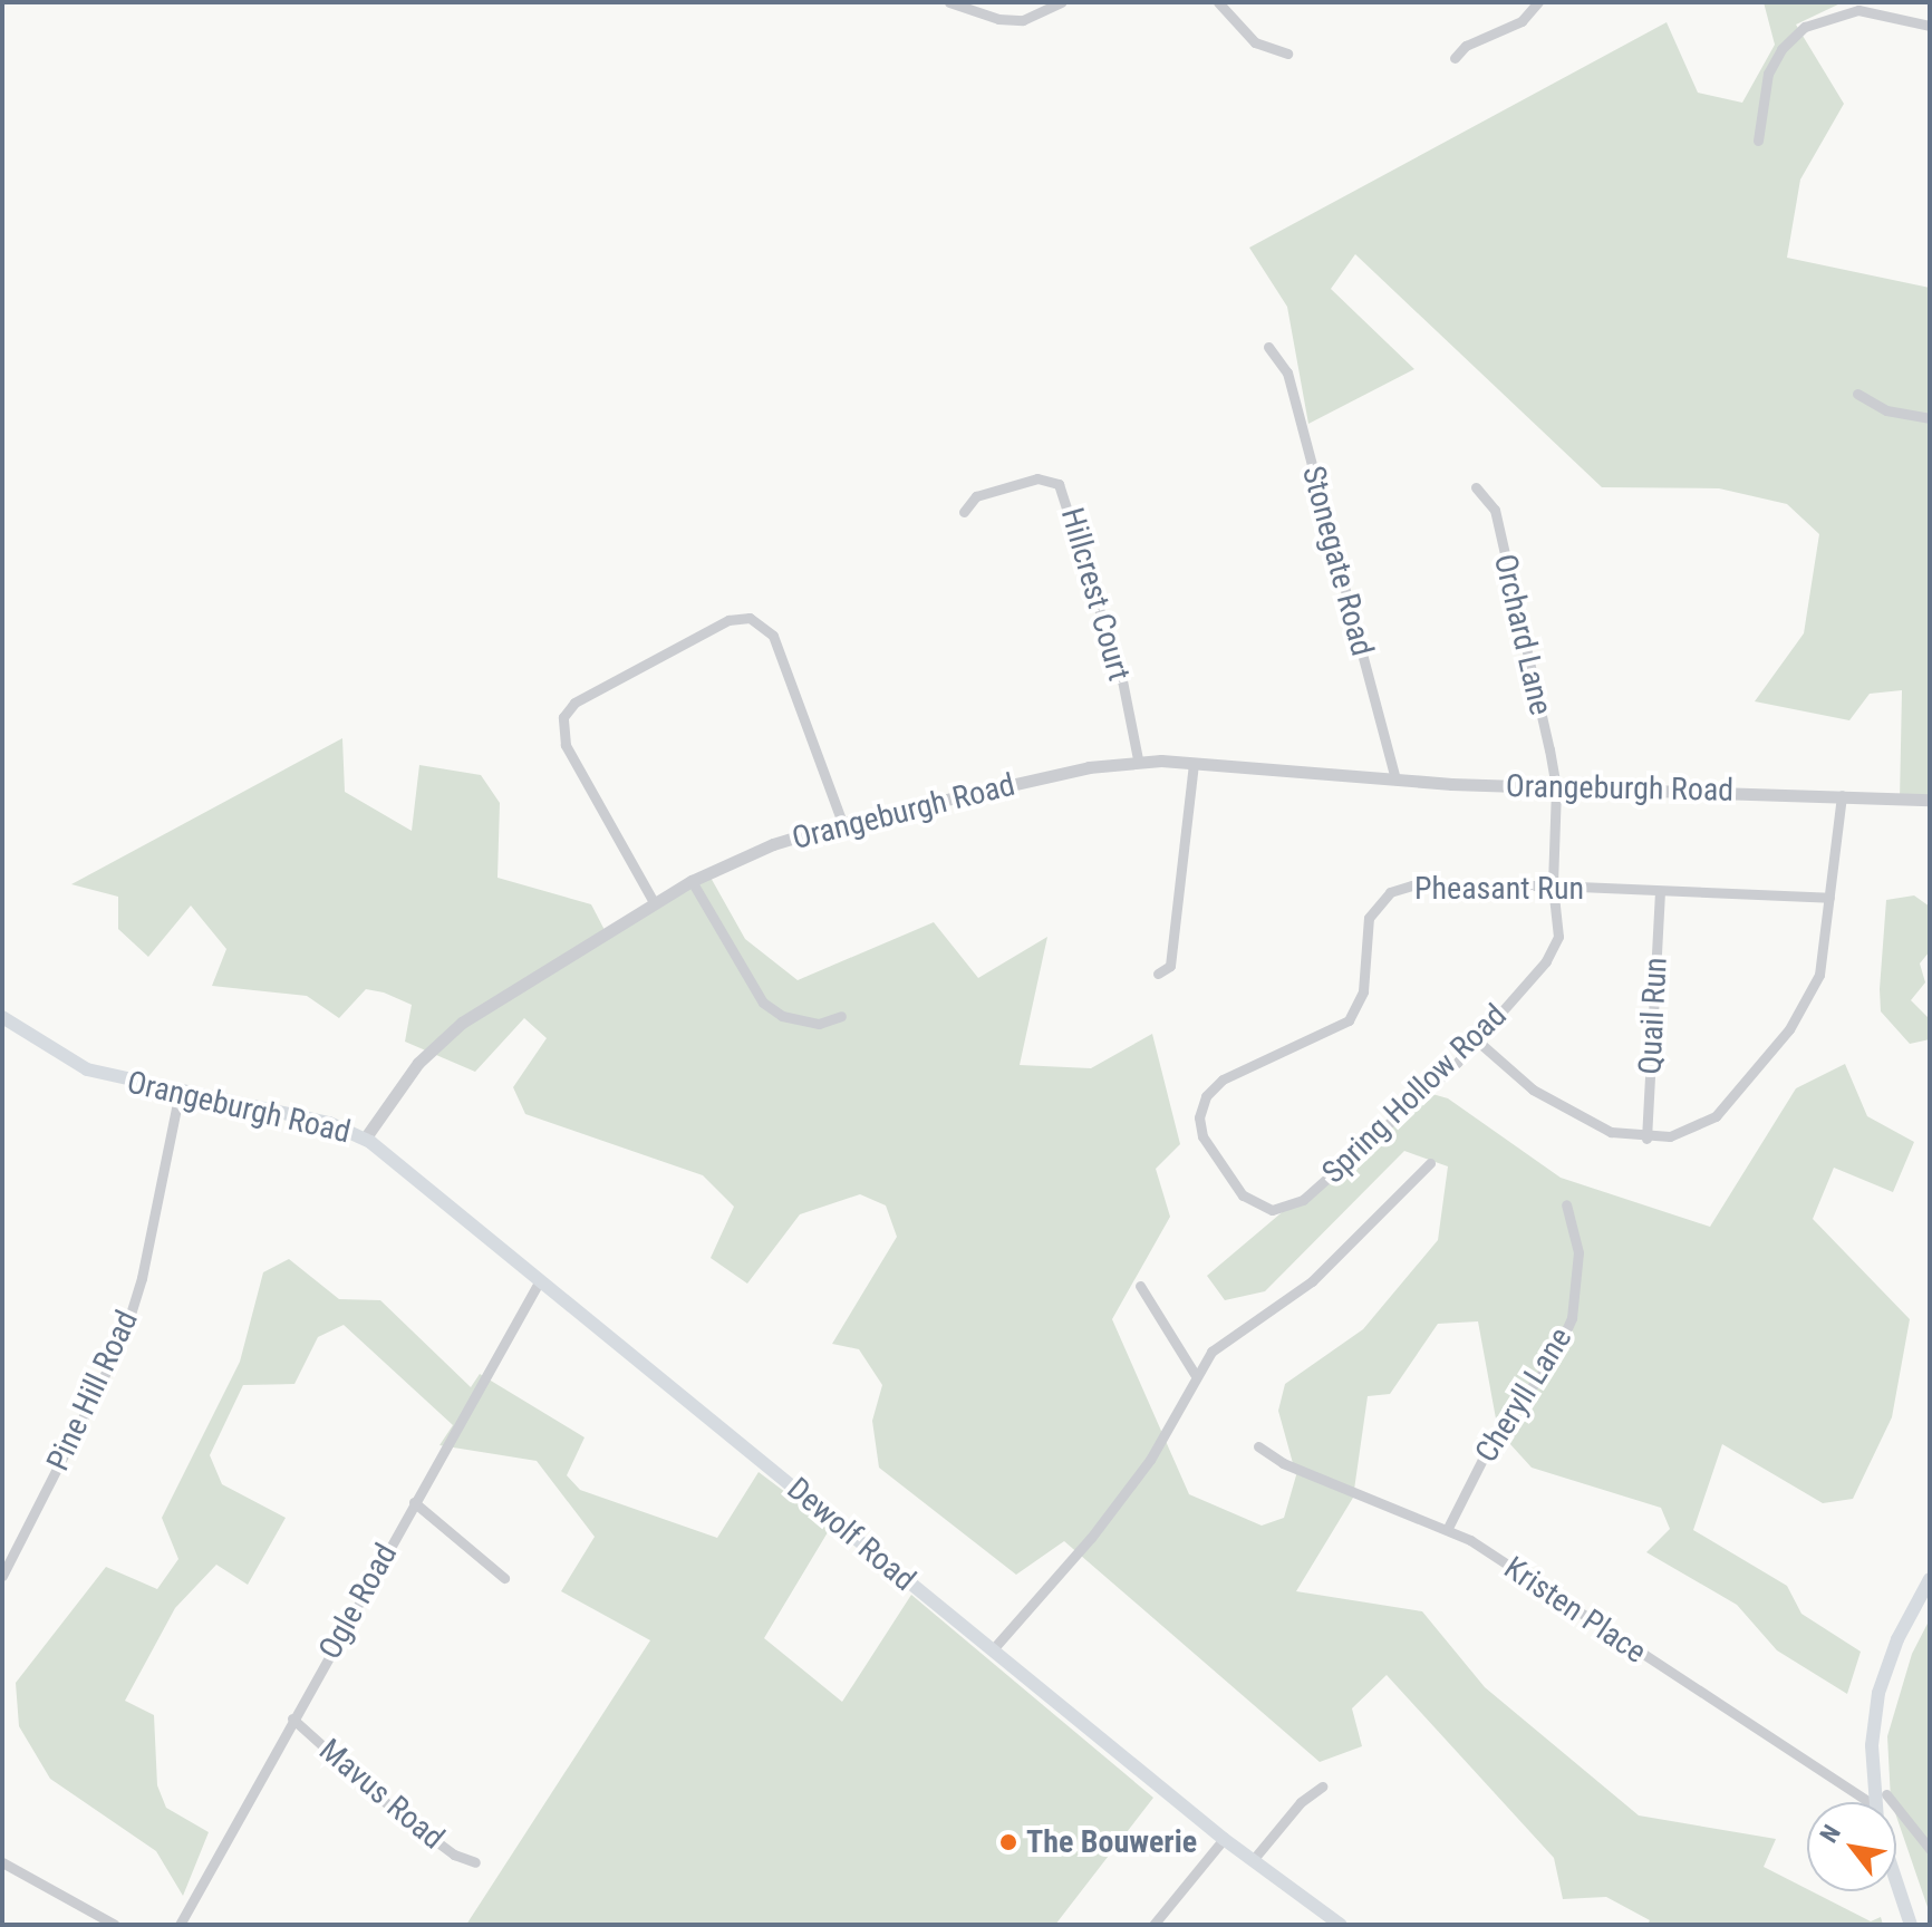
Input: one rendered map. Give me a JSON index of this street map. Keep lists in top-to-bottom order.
{
  "streets": {
    "main road": ["Orangeburgh Road", "Dewolf Road"],
    "street": [
      "Stonegate Road",
      "Hillcrest Court",
      "Orchard Lane",
      "Pheasant Run",
      "Quail Run",
      "Spring Hollow Road",
      "Pine Hill Road",
      "Cheryll Lane",
      "Ogle Road",
      "Kristen Place",
      "Mavus Road"
    ]
  },
  "crossings": [
    ["Stonegate Road", "Orangeburgh Road"],
    ["Hillcrest Court", "Orangeburgh Road"],
    ["Orchard Lane", "Orangeburgh Road"],
    ["Orchard Lane", "Spring Hollow Road"],
    ["Orangeburgh Road", "Spring Hollow Road"],
    ["Orangeburgh Road", "Pine Hill Road"],
    ["Orangeburgh Road", "Dewolf Road"],
    ["Pheasant Run", "Quail Run"],
    ["Pheasant Run", "Spring Hollow Road"],
    ["Cheryll Lane", "Kristen Place"],
    ["Dewolf Road", "Ogle Road"],
    ["Ogle Road", "Mavus Road"]
  ],
  "places": ["The Bouwerie"],
  "north": "top left"
}
